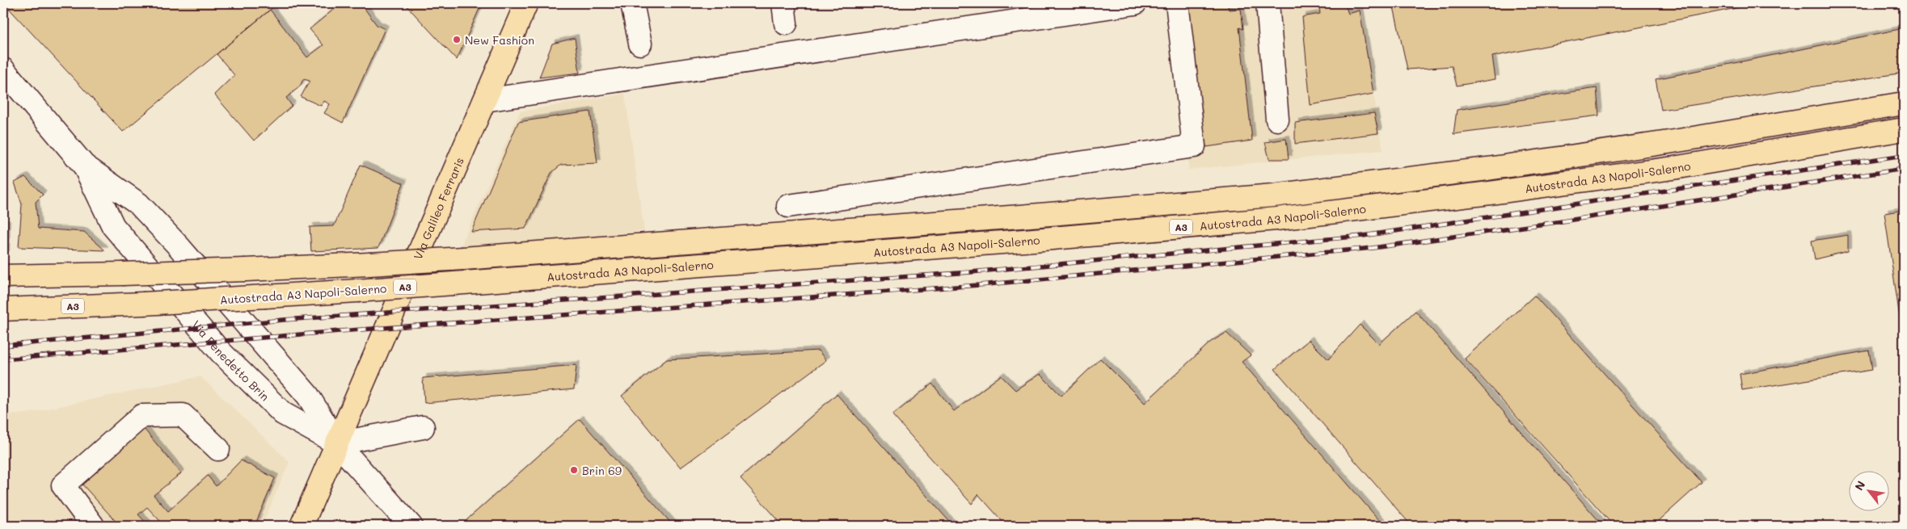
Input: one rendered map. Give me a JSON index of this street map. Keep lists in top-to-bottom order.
{
  "streets": {
    "main road": ["Autostrada A3 Napoli-Salerno", "Via Galileo Ferraris", "A3"],
    "street": ["Via Benedetto Brin"]
  },
  "crossings": [
    ["Via Galileo Ferraris", "Via Benedetto Brin"]
  ],
  "places": ["New Fashion", "Brin 69"],
  "north": "top left"
}
